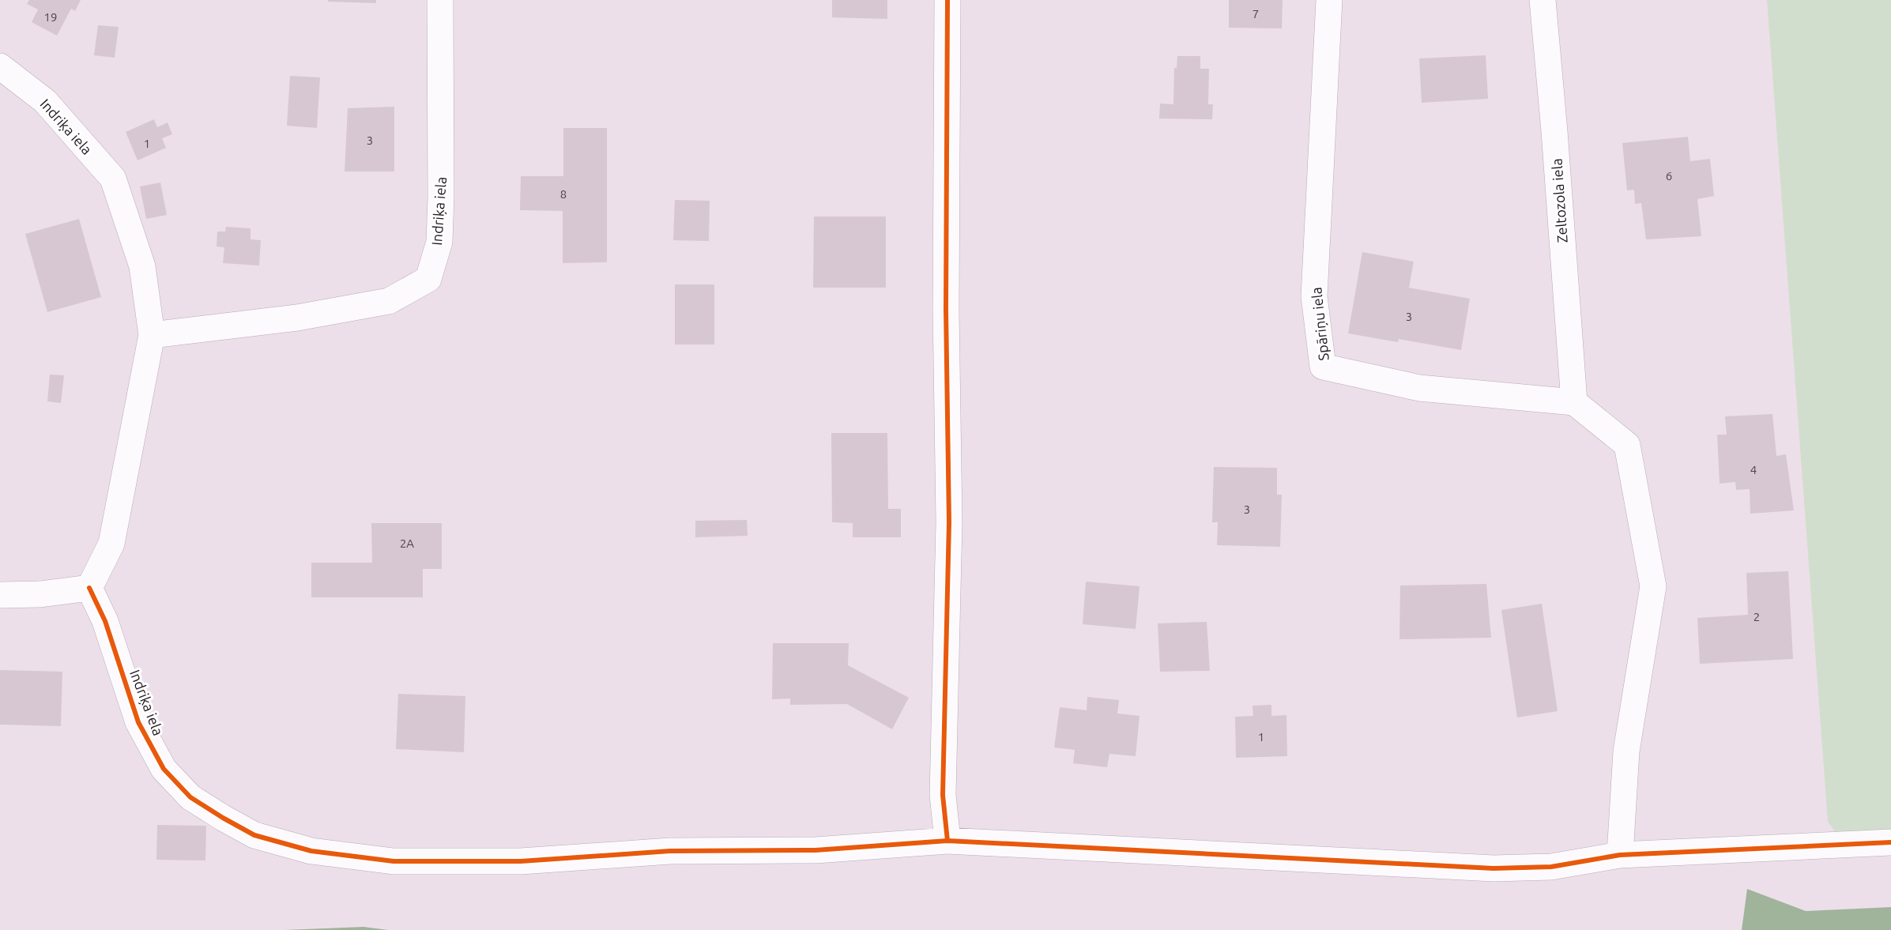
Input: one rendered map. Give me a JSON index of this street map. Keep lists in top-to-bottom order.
{
  "streets": {
    "street": ["Indriķa iela", "Zeltozola iela", "Spāriņu iela"]
  },
  "crossings": [
    ["Zeltozola iela", "Spāriņu iela"]
  ],
  "house_numbers": [
    "7",
    "19",
    "3",
    "1",
    "6",
    "8",
    "3",
    "4",
    "3",
    "2A",
    "2",
    "1"
  ]
}
